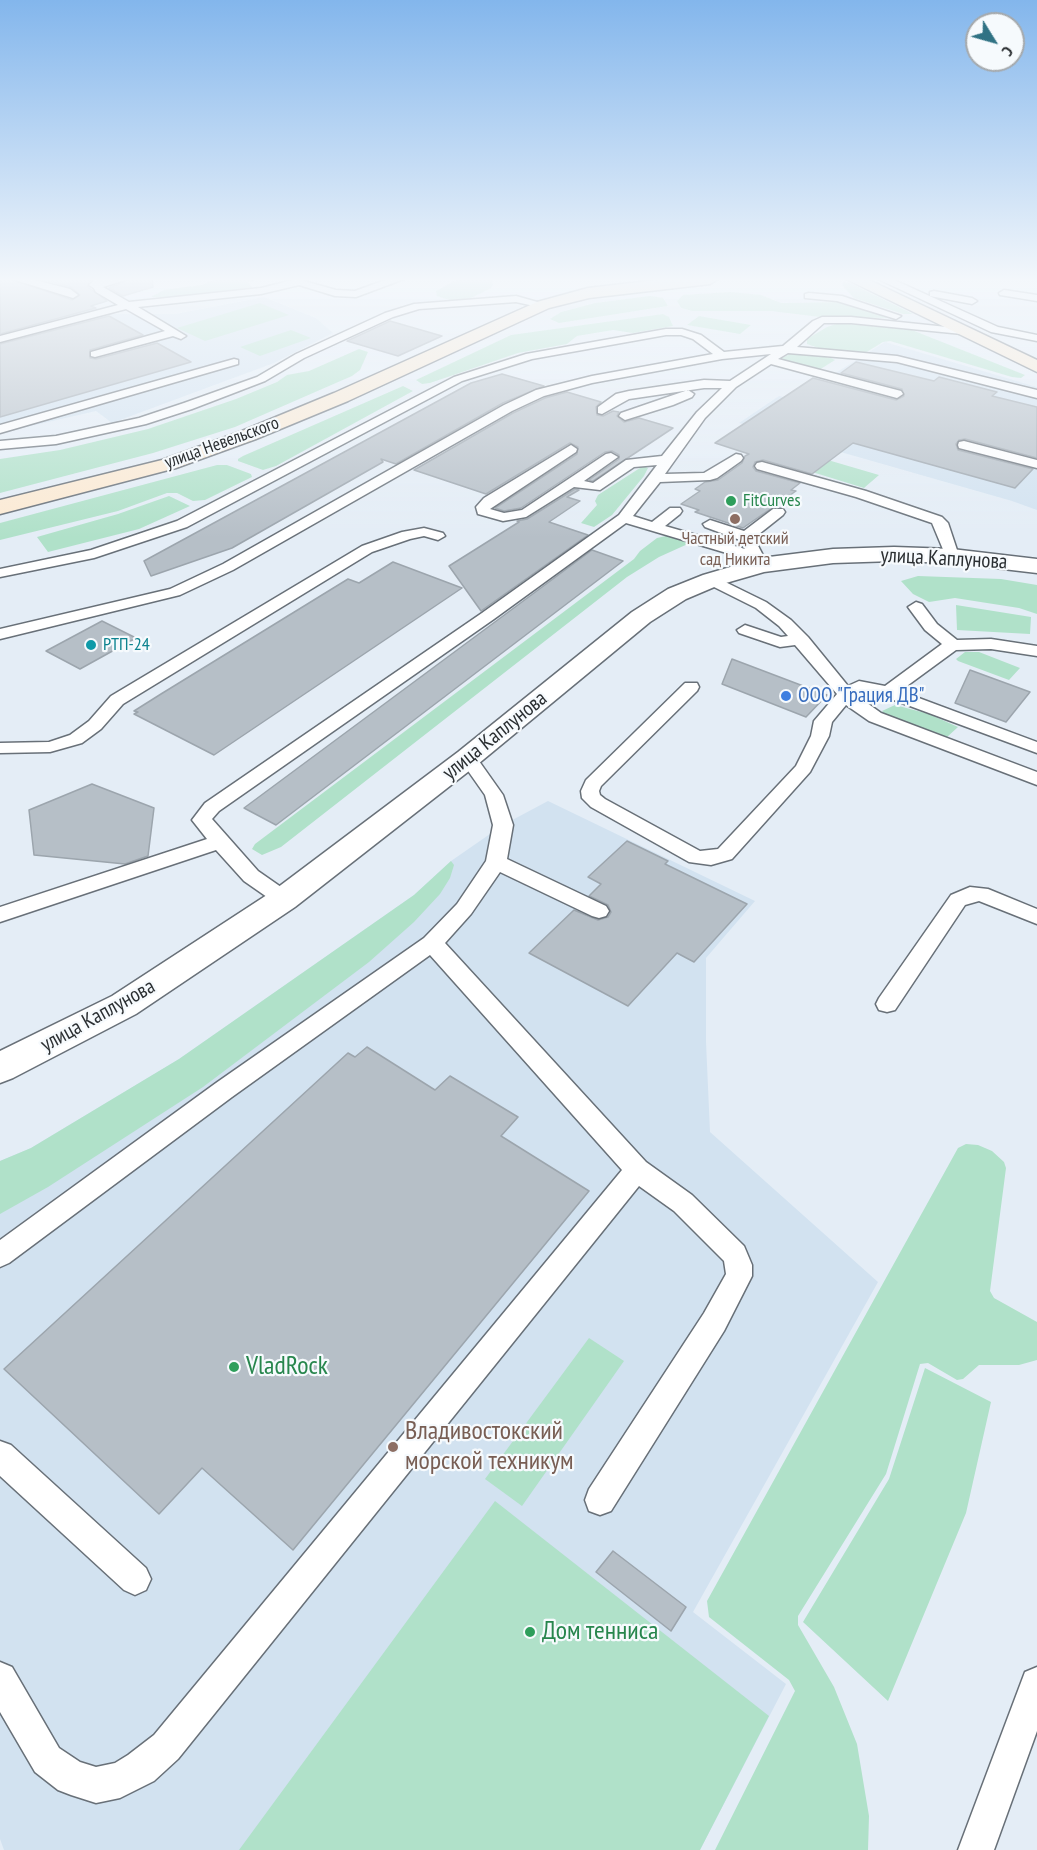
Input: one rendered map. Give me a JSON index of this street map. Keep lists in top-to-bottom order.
{
  "streets": {
    "main road": ["улица Невельского"],
    "street": ["улица Каплунова"]
  },
  "places": [
    "FitCurves",
    "Частный детский сад Никита",
    "РТП-24",
    "ООО \"Грация ДВ\"",
    "VladRock",
    "Владивостокский морской техникум",
    "Дом тенниса"
  ],
  "north": "bottom right"
}
